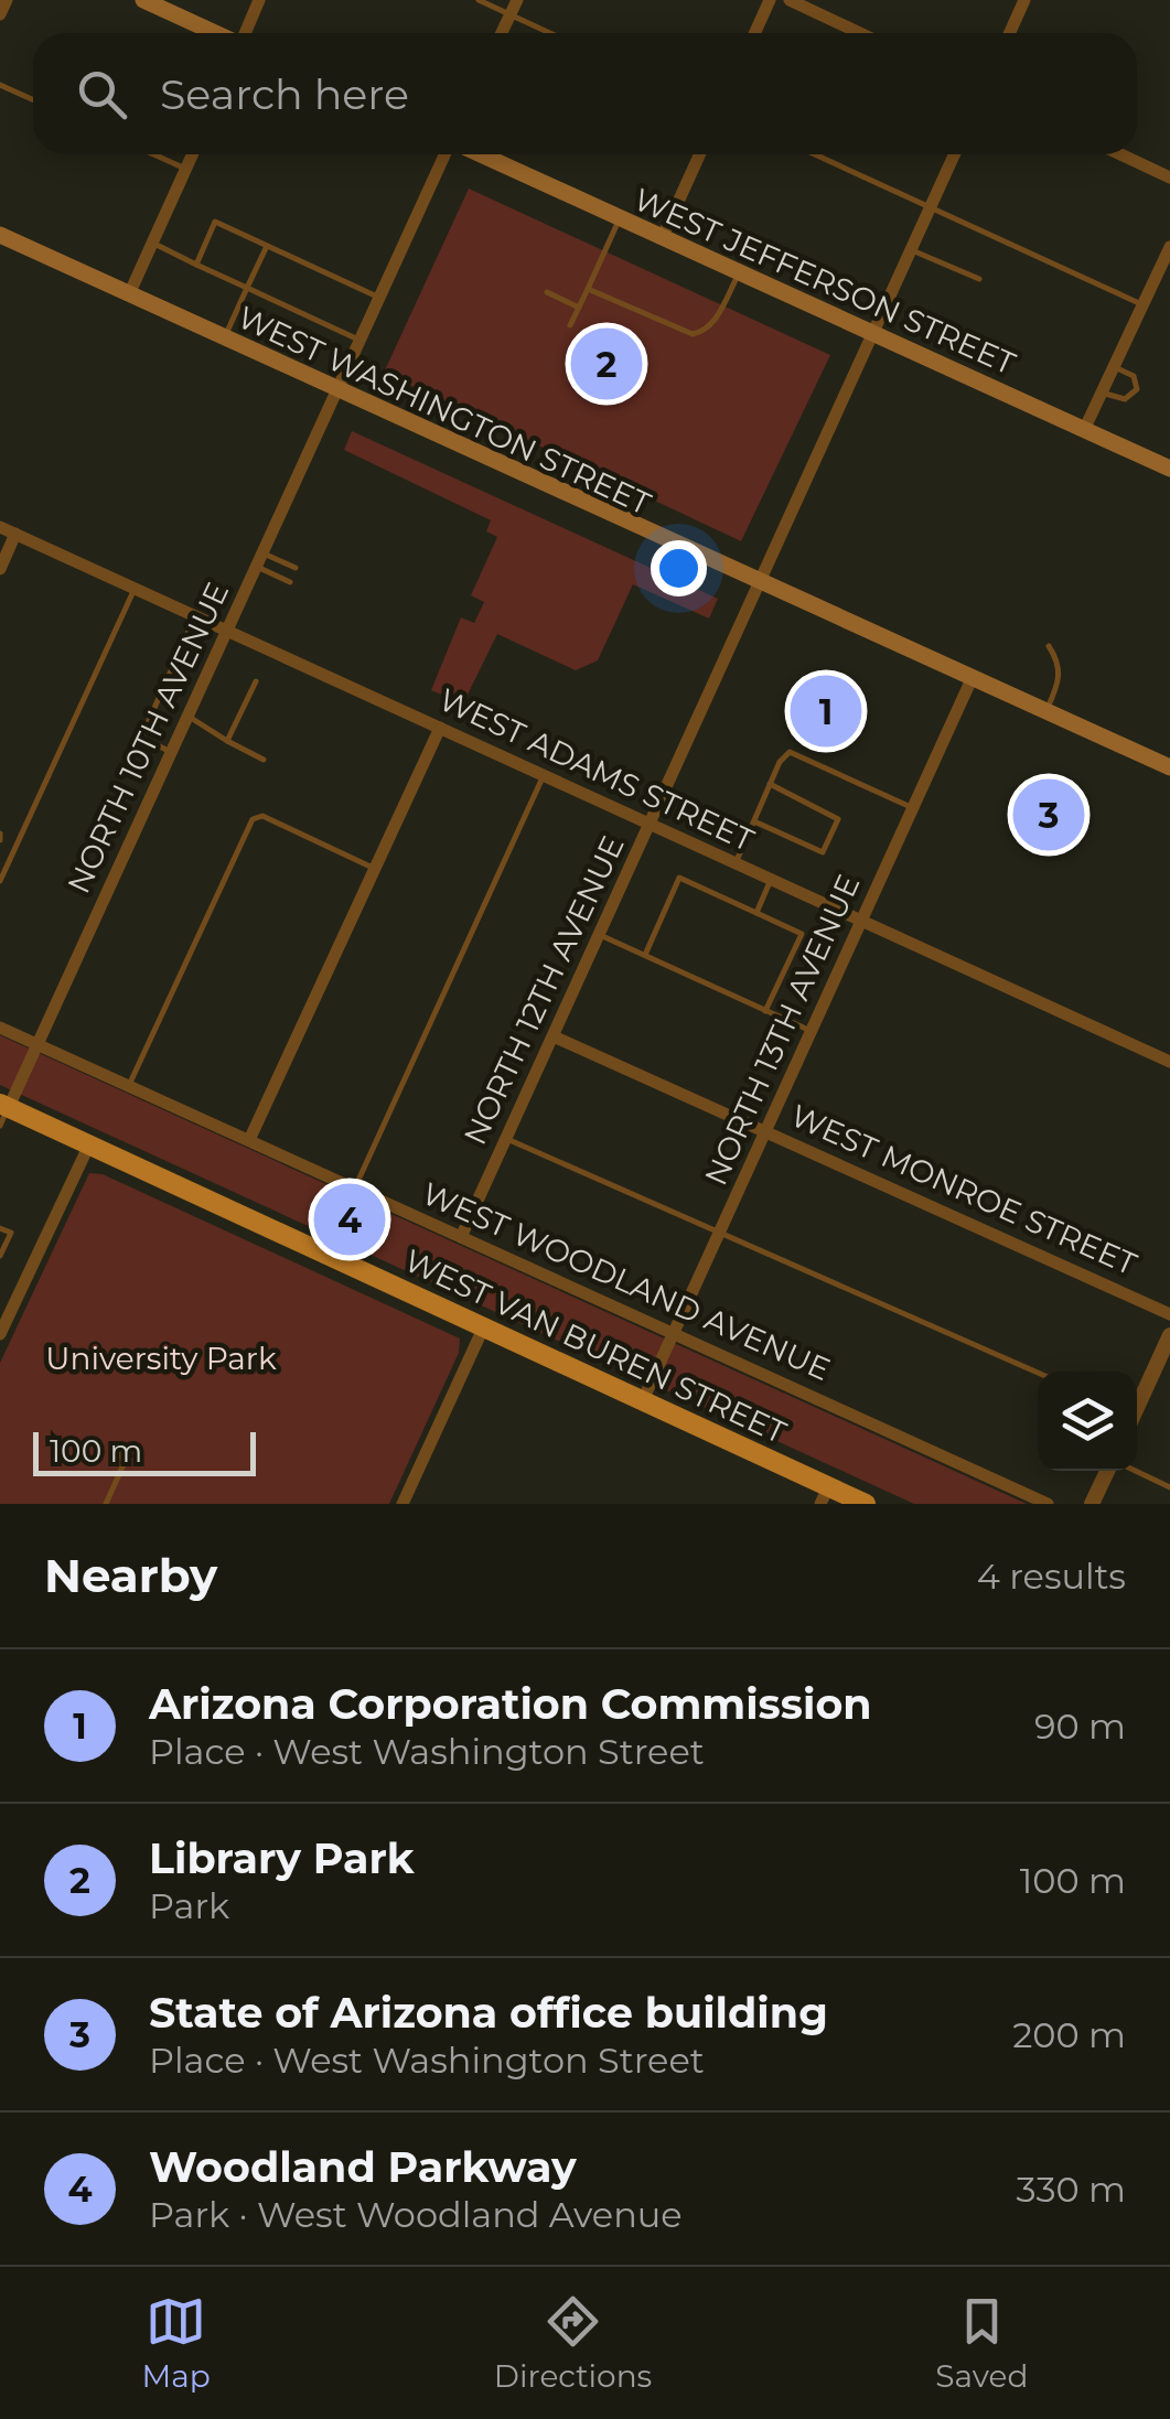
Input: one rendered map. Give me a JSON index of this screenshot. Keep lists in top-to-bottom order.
{
  "streets": {
    "main road": ["WEST JEFFERSON STREET", "WEST WASHINGTON STREET", "WEST VAN BUREN STREET"],
    "street": [
      "NORTH 10TH AVENUE",
      "WEST ADAMS STREET",
      "NORTH 12TH AVENUE",
      "NORTH 13TH AVENUE",
      "WEST MONROE STREET",
      "WEST WOODLAND AVENUE"
    ]
  },
  "crossings": [
    ["WEST JEFFERSON STREET", "NORTH 12TH AVENUE"],
    ["WEST WASHINGTON STREET", "NORTH 10TH AVENUE"],
    ["WEST WASHINGTON STREET", "NORTH 12TH AVENUE"],
    ["WEST WASHINGTON STREET", "NORTH 13TH AVENUE"],
    ["NORTH 10TH AVENUE", "WEST ADAMS STREET"],
    ["NORTH 10TH AVENUE", "WEST WOODLAND AVENUE"],
    ["NORTH 10TH AVENUE", "WEST VAN BUREN STREET"],
    ["WEST ADAMS STREET", "NORTH 12TH AVENUE"],
    ["WEST ADAMS STREET", "NORTH 13TH AVENUE"],
    ["NORTH 12TH AVENUE", "WEST MONROE STREET"],
    ["NORTH 12TH AVENUE", "WEST WOODLAND AVENUE"],
    ["NORTH 13TH AVENUE", "WEST MONROE STREET"],
    ["NORTH 13TH AVENUE", "WEST WOODLAND AVENUE"],
    ["NORTH 13TH AVENUE", "WEST VAN BUREN STREET"]
  ],
  "parks": ["University Park"],
  "scale_bar": "100 m",
  "page": {
    "search": "Search here",
    "pins": [
      "2",
      "1",
      "3",
      "4"
    ],
    "scale": "100 m",
    "heading": ["Nearby", "4 results"],
    "list": [
      {
        "mark": "1",
        "name": "Arizona Corporation Commission",
        "note": "Place · West Washington Street",
        "value": "90 m"
      },
      {
        "mark": "2",
        "name": "Library Park",
        "note": "Park",
        "value": "100 m"
      },
      {
        "mark": "3",
        "name": "State of Arizona office building",
        "note": "Place · West Washington Street",
        "value": "200 m"
      },
      {
        "mark": "4",
        "name": "Woodland Parkway",
        "note": "Park · West Woodland Avenue",
        "value": "330 m"
      }
    ],
    "nav": ["Map", "Directions", "Saved"]
  }
}
